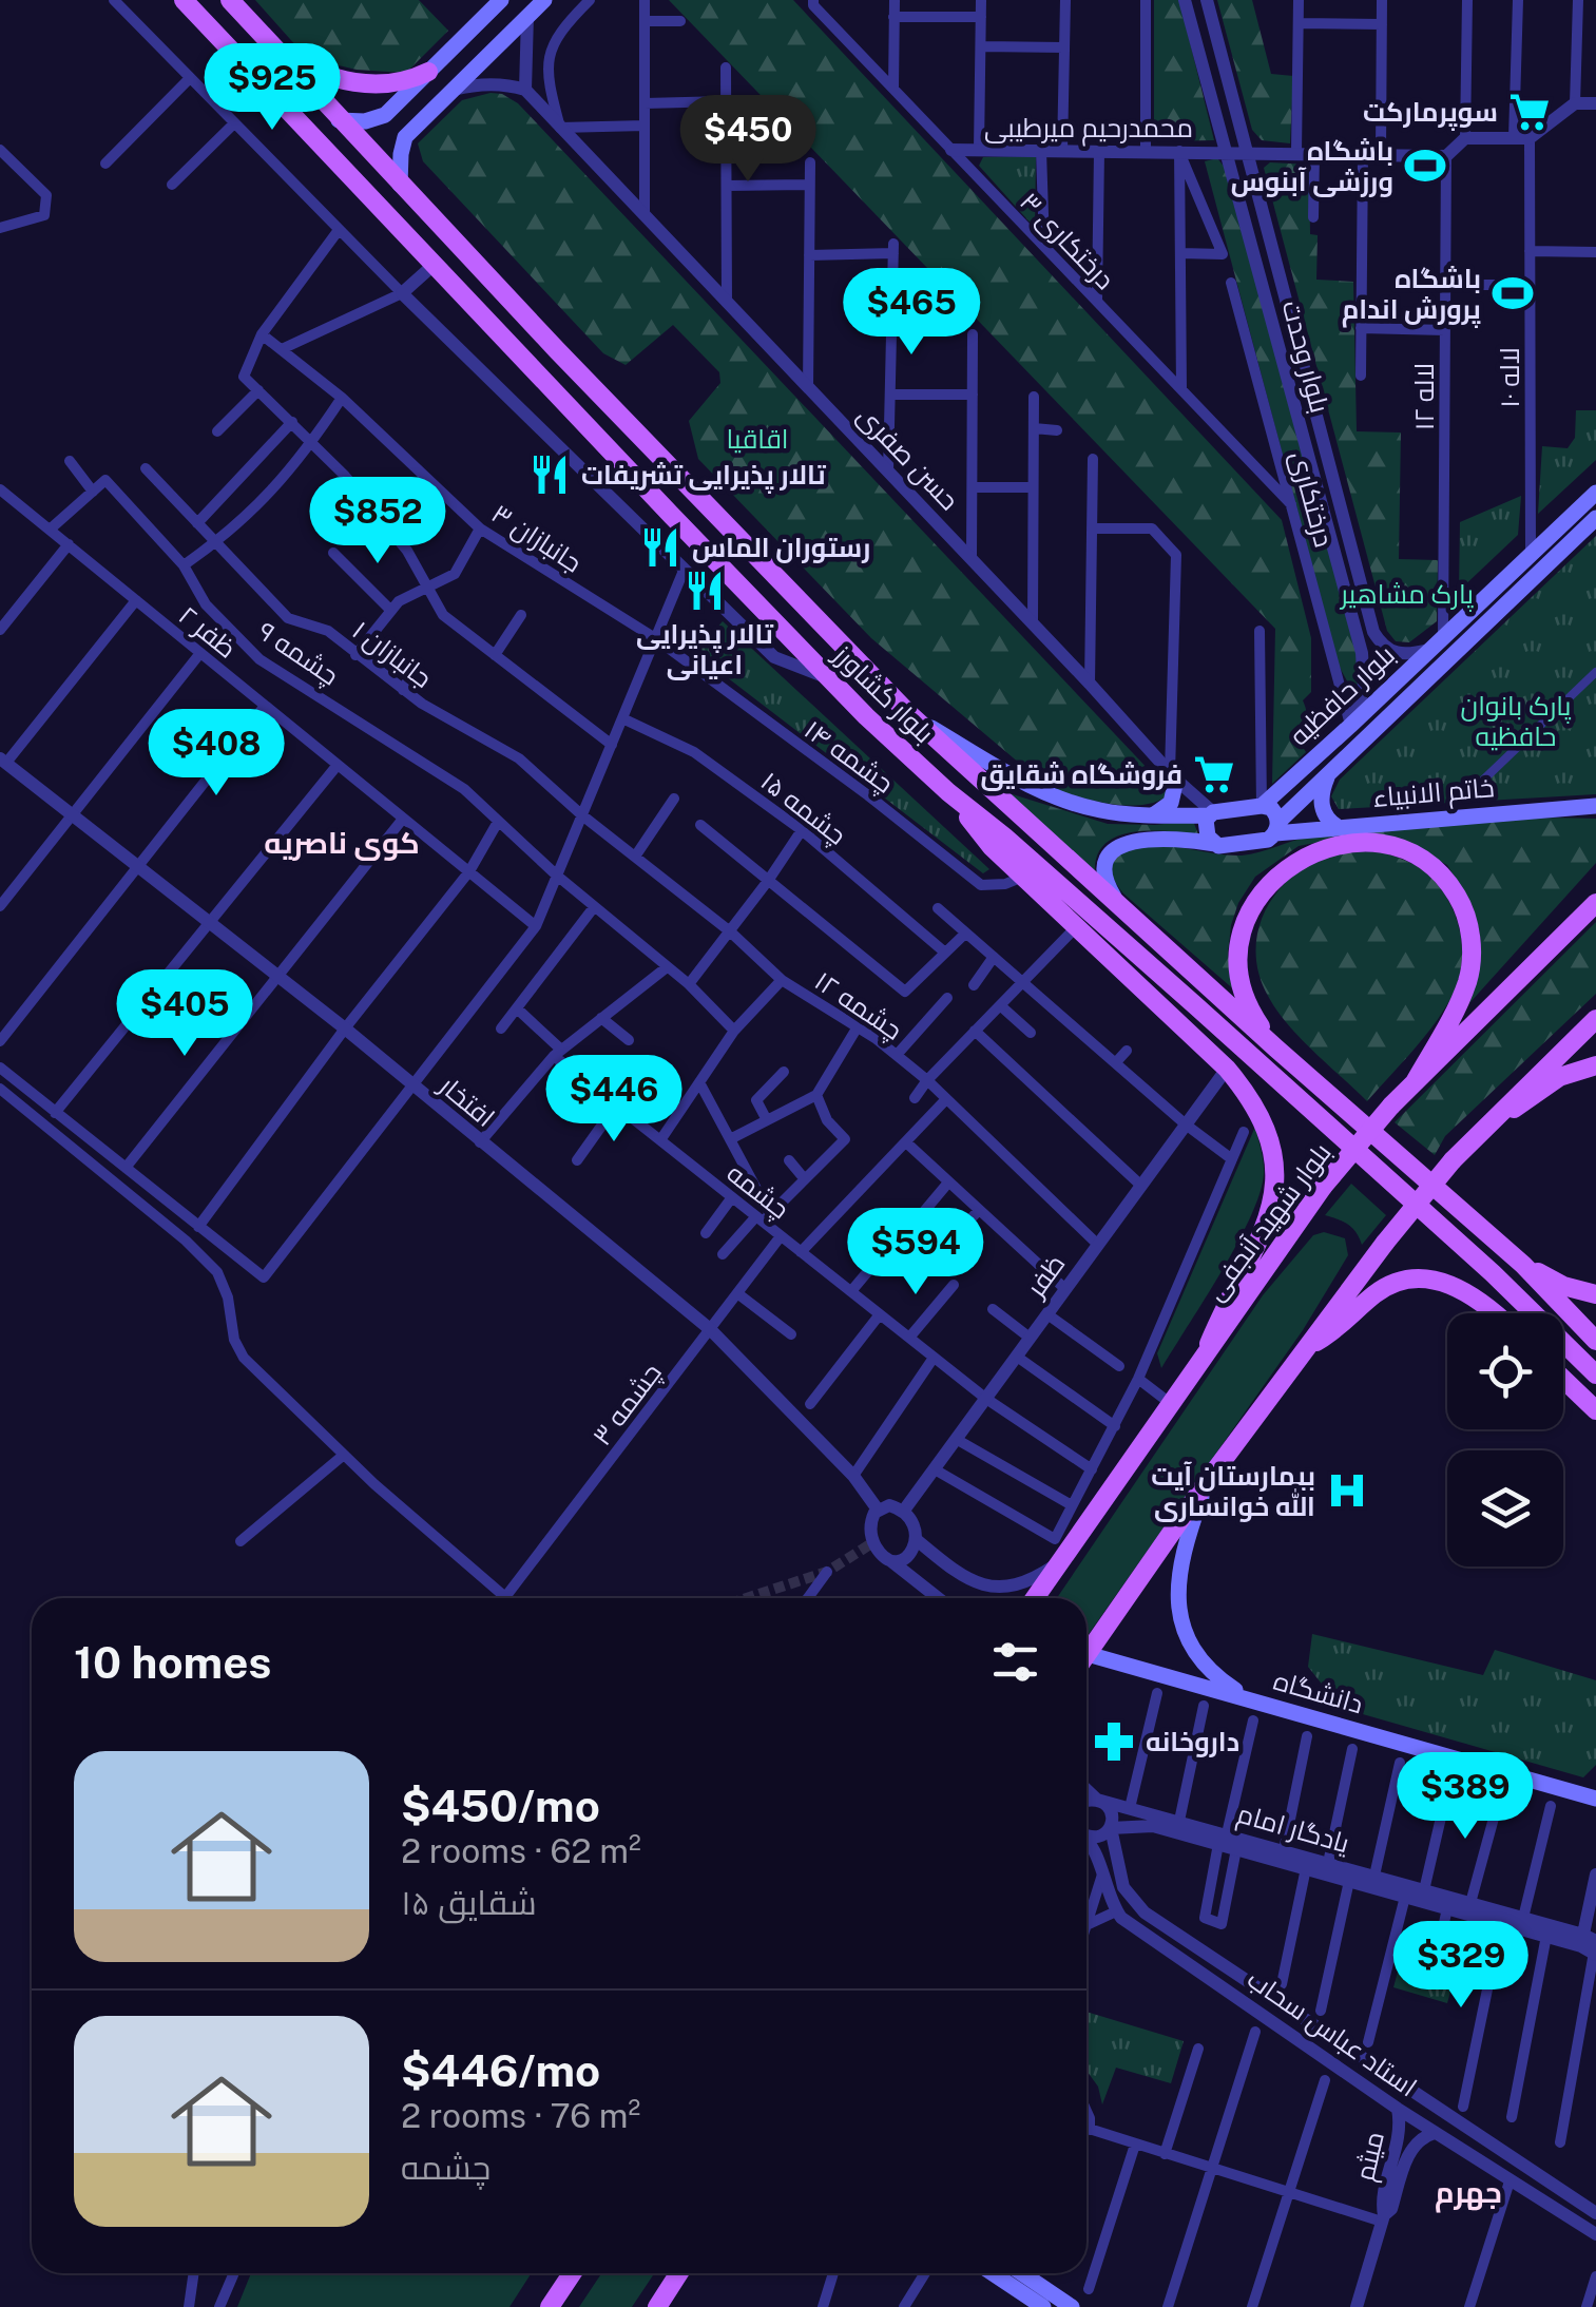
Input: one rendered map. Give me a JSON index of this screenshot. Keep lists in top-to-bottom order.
{
  "streets": {
    "main road": [
      "بلوار کشاورز",
      "بلوار حافظیه",
      "خاتم الانبیاء",
      "بلوار شهید آنجفی",
      "دانشگاه"
    ],
    "street": [
      "محمدرحیم میرطیبی",
      "درختکاری ۳",
      "بلوار وحدت",
      "لاله ۱۰",
      "لاله ۱۲",
      "حسن صفری",
      "درختکاری",
      "جانبازان ۳",
      "ظفر ۲",
      "چشمه ۹",
      "جانبازان ۱",
      "چشمه ۱۴",
      "چشمه ۱۵",
      "چشمه ۱۲",
      "افتخار",
      "چشمه",
      "ظفر",
      "چشمه ۳",
      "یادگار امام",
      "استاد عباس سحاب",
      "میثم"
    ]
  },
  "crossings": [
    ["محمدرحیم میرطیبی", "درختکاری ۳"],
    ["محمدرحیم میرطیبی", "بلوار وحدت"],
    ["محمدرحیم میرطیبی", "لاله ۱۲"],
    ["درختکاری ۳", "درختکاری"],
    ["بلوار وحدت", "درختکاری"],
    ["بلوار وحدت", "بلوار حافظیه"],
    ["لاله ۱۰", "بلوار حافظیه"],
    ["لاله ۱۲", "بلوار حافظیه"],
    ["درختکاری", "بلوار حافظیه"],
    ["جانبازان ۳", "چشمه ۱۴"],
    ["جانبازان ۱", "چشمه ۱۲"],
    ["بلوار کشاورز", "خاتم الانبیاء"],
    ["بلوار حافظیه", "خاتم الانبیاء"],
    ["چشمه ۱۲", "ظفر"],
    ["افتخار", "ظفر"],
    ["افتخار", "چشمه ۳"],
    ["چشمه", "ظفر"],
    ["چشمه", "چشمه ۳"],
    ["یادگار امام", "استاد عباس سحاب"],
    ["استاد عباس سحاب", "میثم"]
  ],
  "districts": ["کوی ناصریه", "جهرم"],
  "parks": ["اقاقیا", "پارک مشاهیر", "پارک بانوان حافظیه"],
  "places": {
    "supermarket": ["سوپرمارکت", "فروشگاه شقایق"],
    "sports": ["باشگاه ورزشی آبنوس", "باشگاه پرورش اندام"],
    "restaurant": ["تالار پذیرایی تشریفات", "رستوران الماس", "تالار پذیرایی اعیانی"],
    "hospital": ["بیمارستان آیت الله خوانساری"],
    "pharmacy": ["داروخانه"]
  },
  "page": {
    "price": [
      "$925",
      "$450",
      "$465",
      "$852",
      "$408",
      "$405",
      "$446",
      "$594",
      "$389",
      "$329"
    ],
    "heading": "10 homes",
    "list": [
      {
        "name": "$450/mo",
        "note": "2 rooms · 62 m² · شقایق ۱۵"
      },
      {
        "name": "$446/mo",
        "note": "2 rooms · 76 m² · چشمه"
      }
    ]
  }
}
